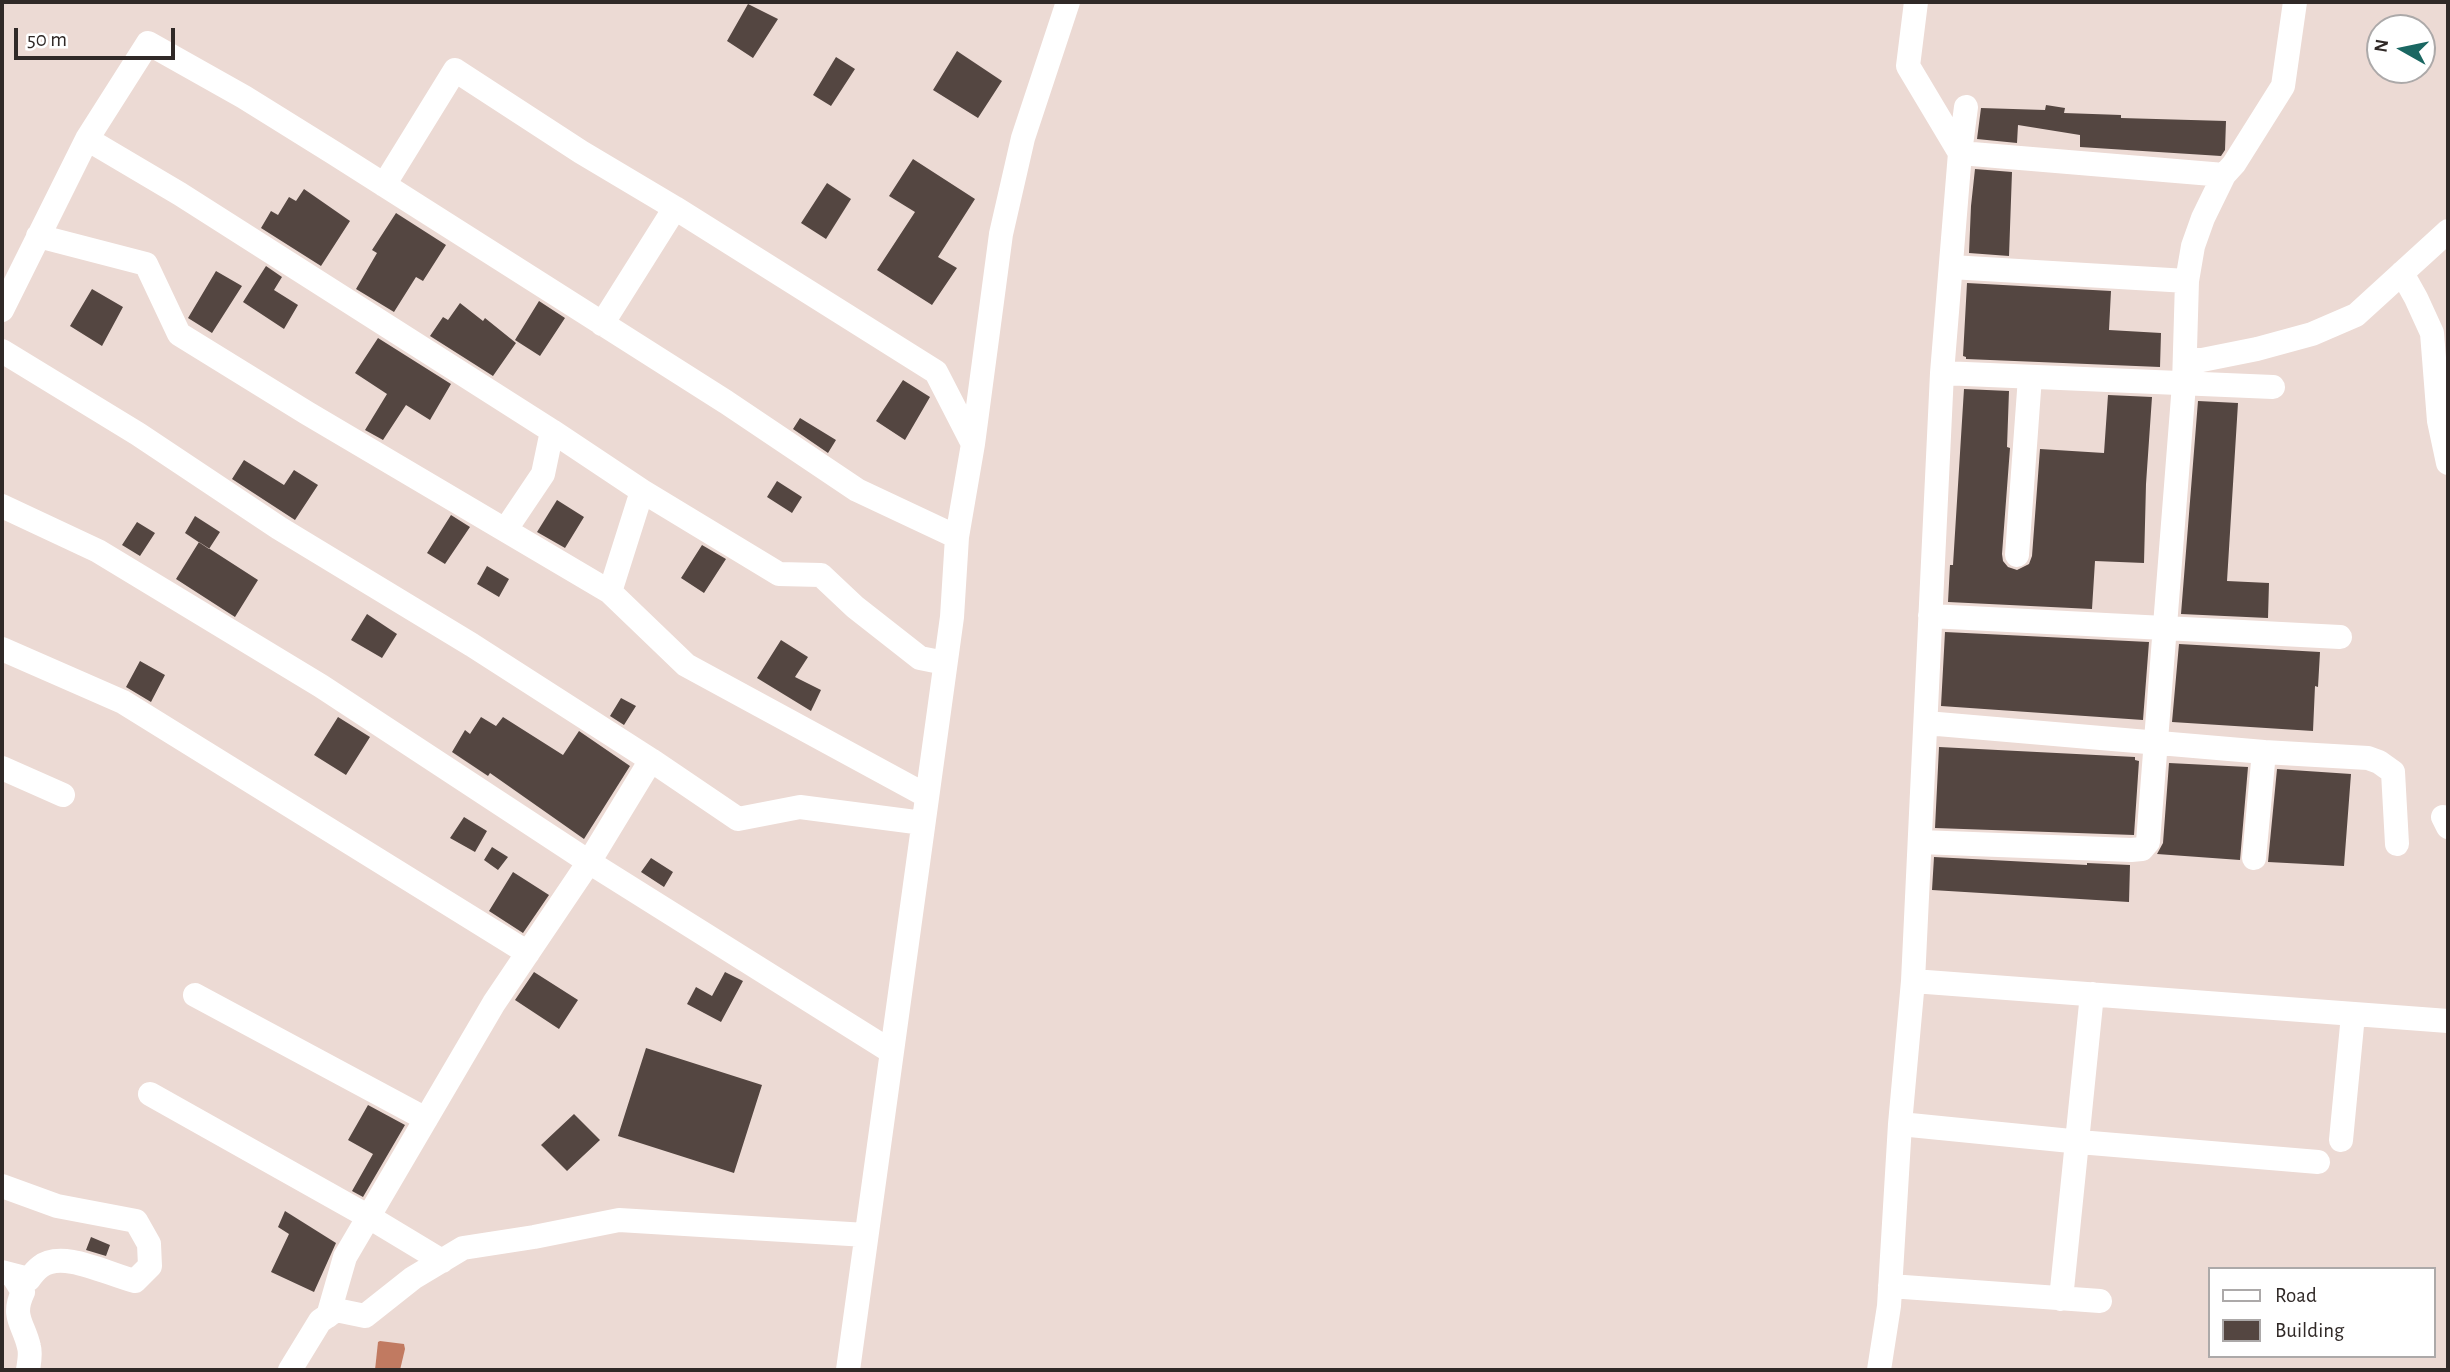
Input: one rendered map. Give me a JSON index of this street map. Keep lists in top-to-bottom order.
{
  "legend": ["Road", "Building"],
  "scale_bar": "50 m",
  "north": "left"
}
